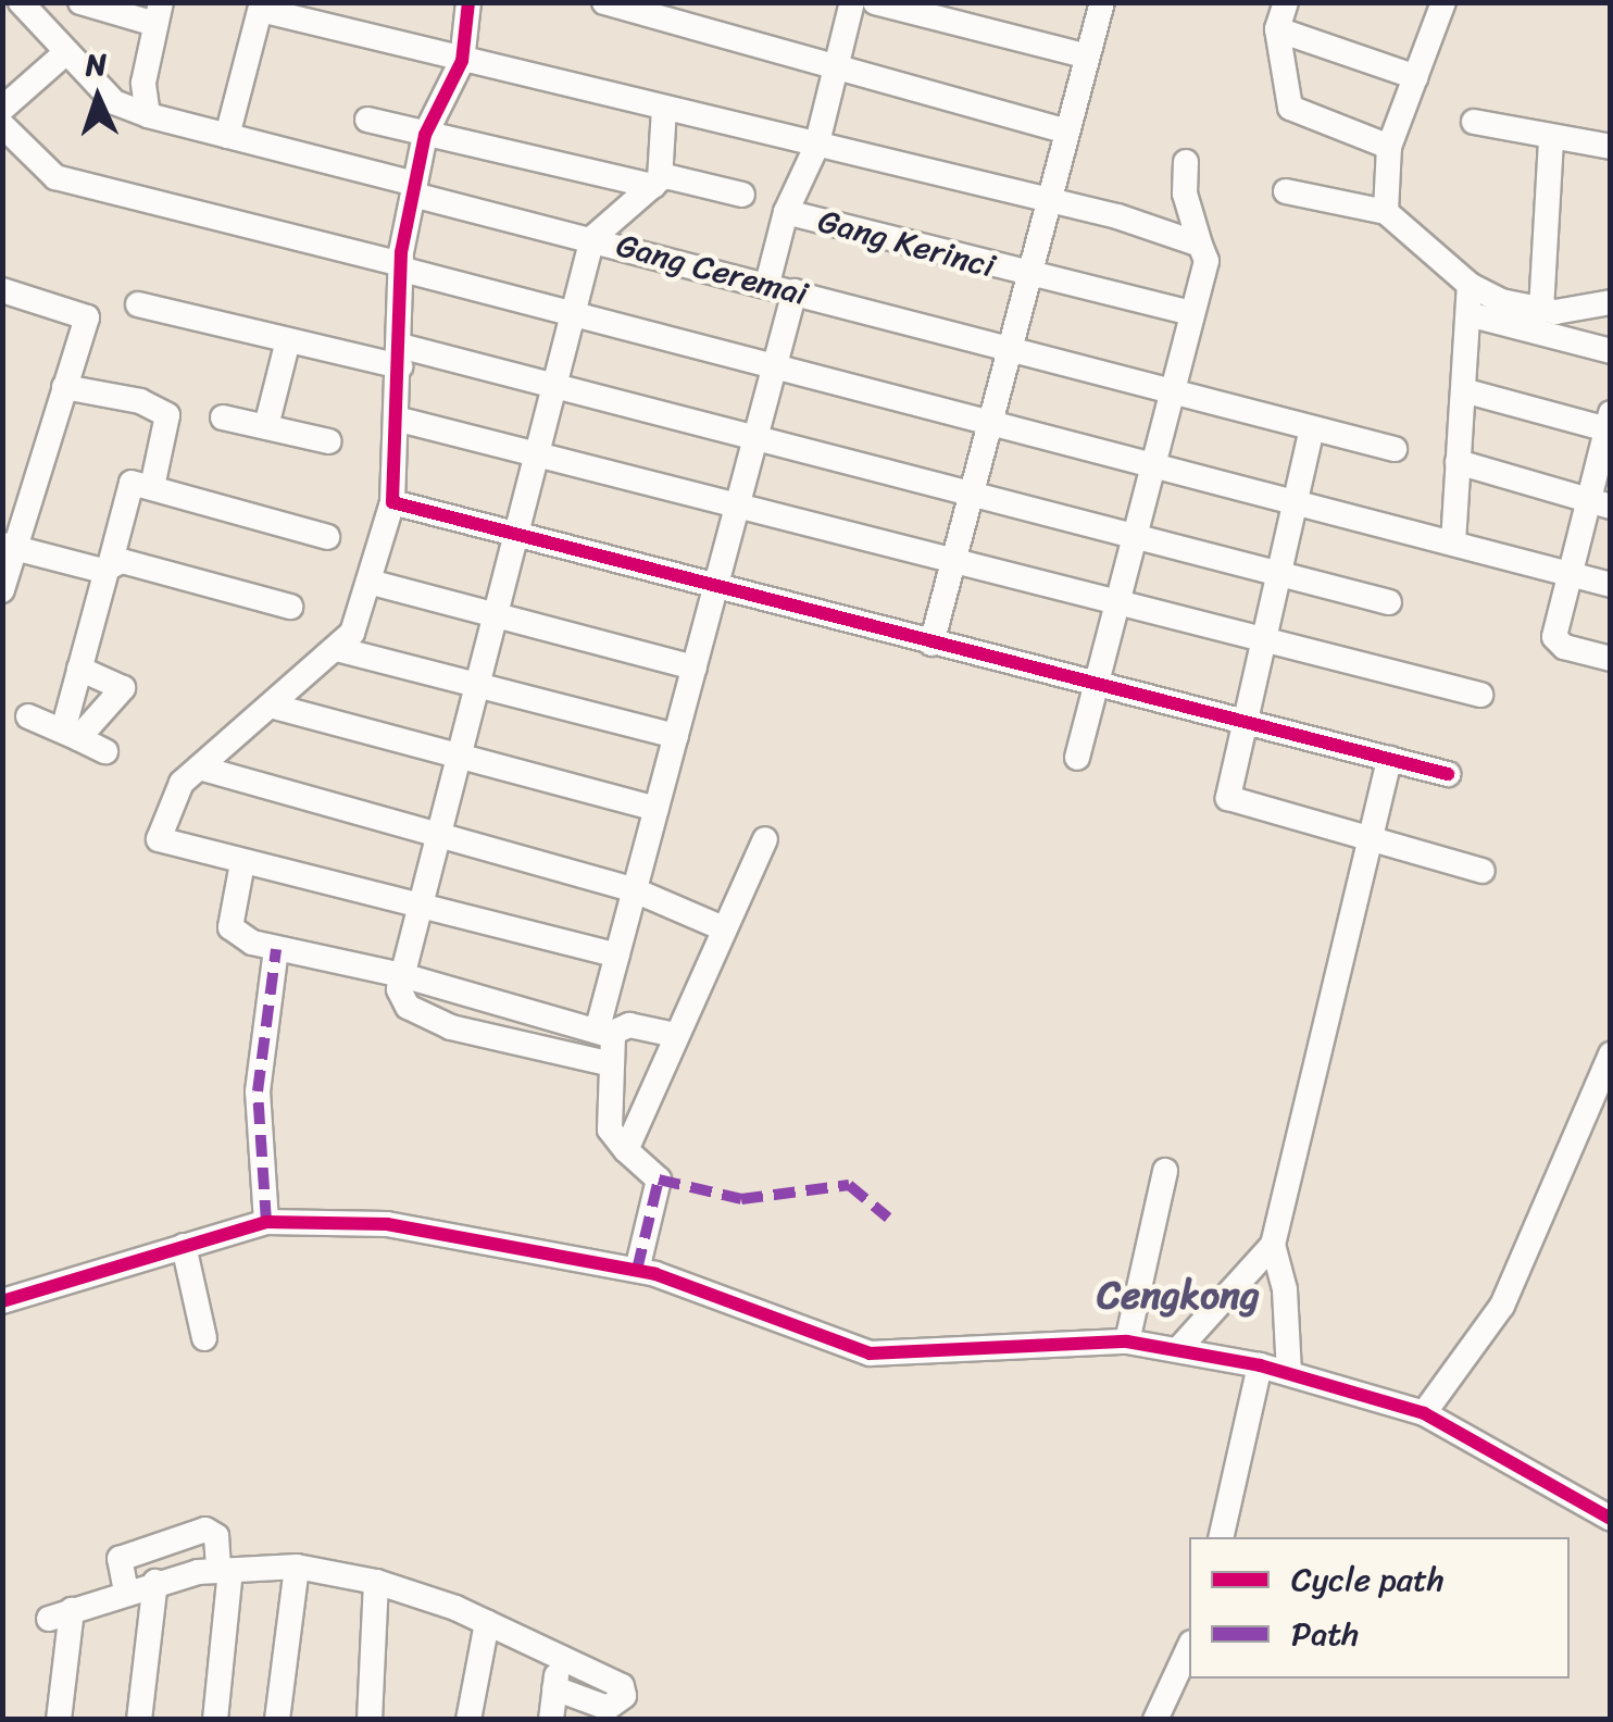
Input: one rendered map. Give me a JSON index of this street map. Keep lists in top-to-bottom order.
{
  "streets": {
    "street": ["Gang Kerinci", "Gang Ceremai"]
  },
  "districts": ["Cengkong"],
  "legend": ["Cycle path", "Path"],
  "north": "top"
}
